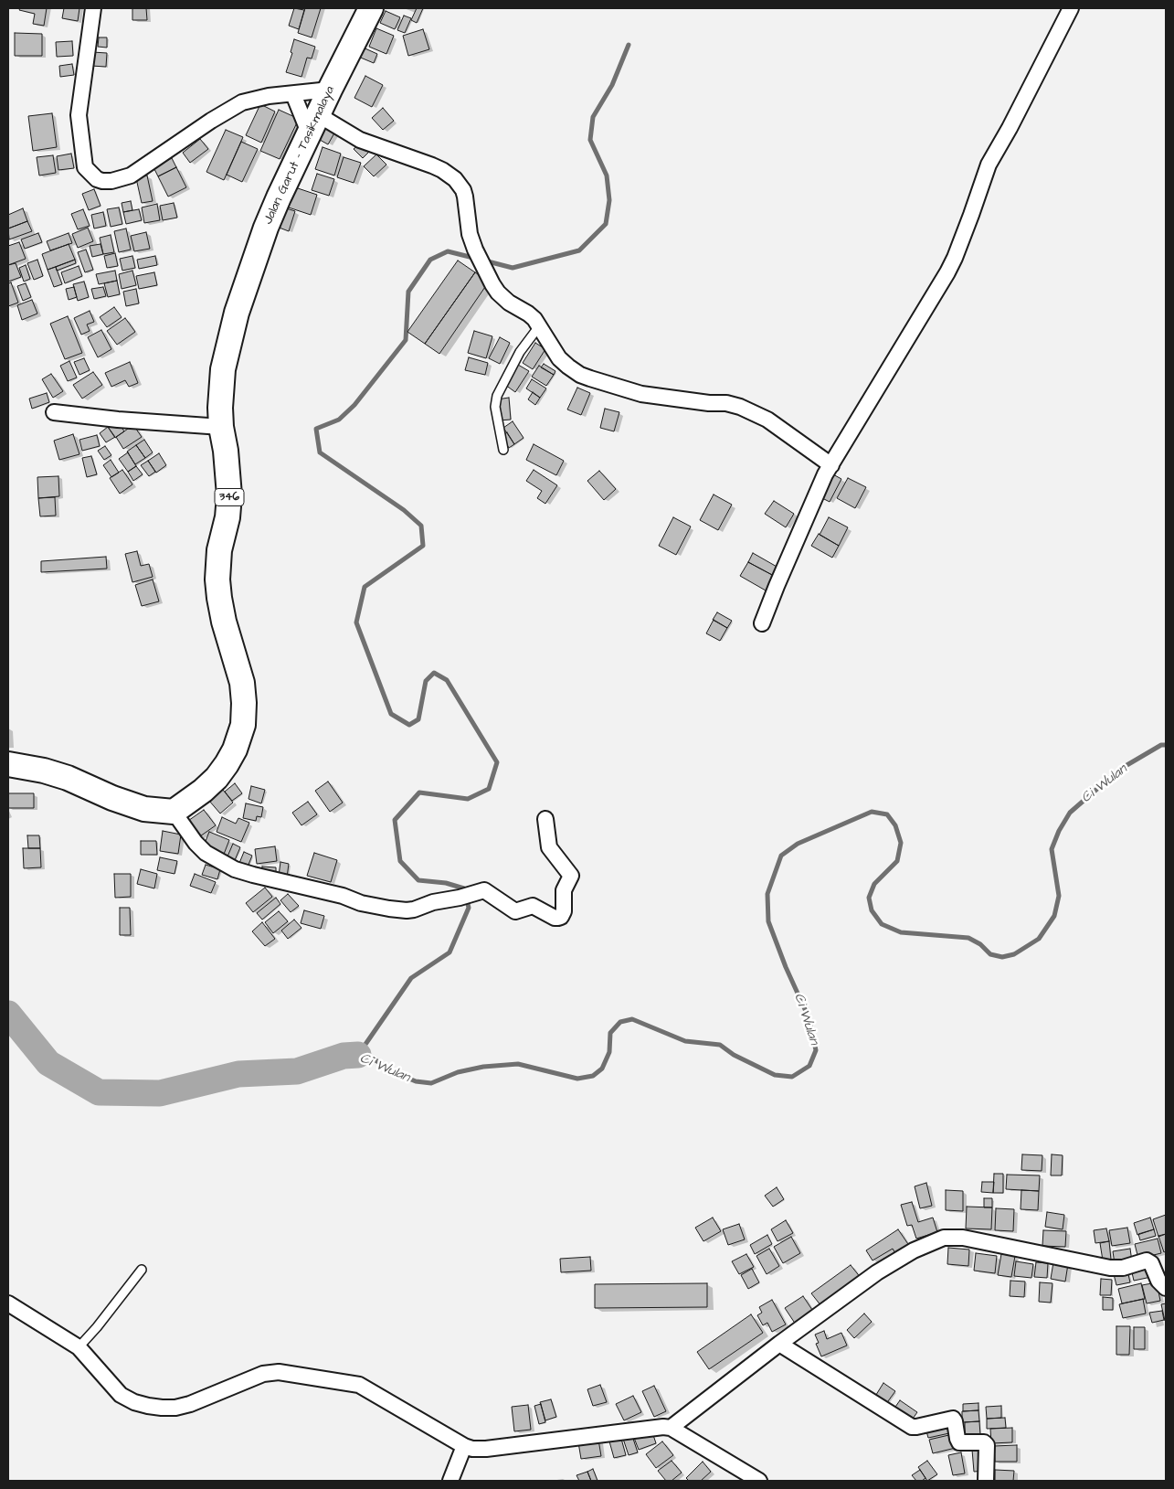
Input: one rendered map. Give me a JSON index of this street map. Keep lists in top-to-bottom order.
{
  "streets": {
    "main road": ["Jalan Garut - Tasikmalaya", "346"]
  },
  "water": ["Ci Wulan"]
}
